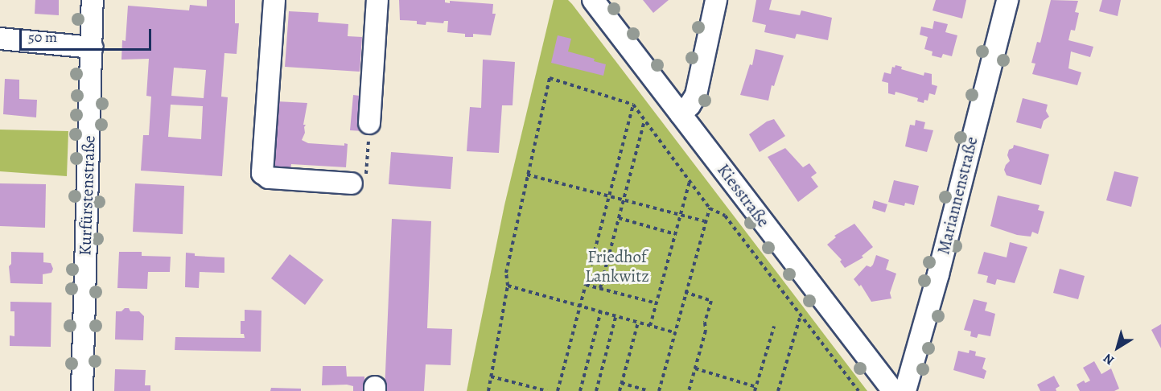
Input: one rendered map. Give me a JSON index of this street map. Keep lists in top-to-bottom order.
{
  "streets": {
    "street": ["Kurfürstenstraße", "Kiesstraße", "Mariannenstraße"]
  },
  "parks": ["Friedhof Lankwitz"],
  "scale_bar": "50 m",
  "north": "bottom left"
}
